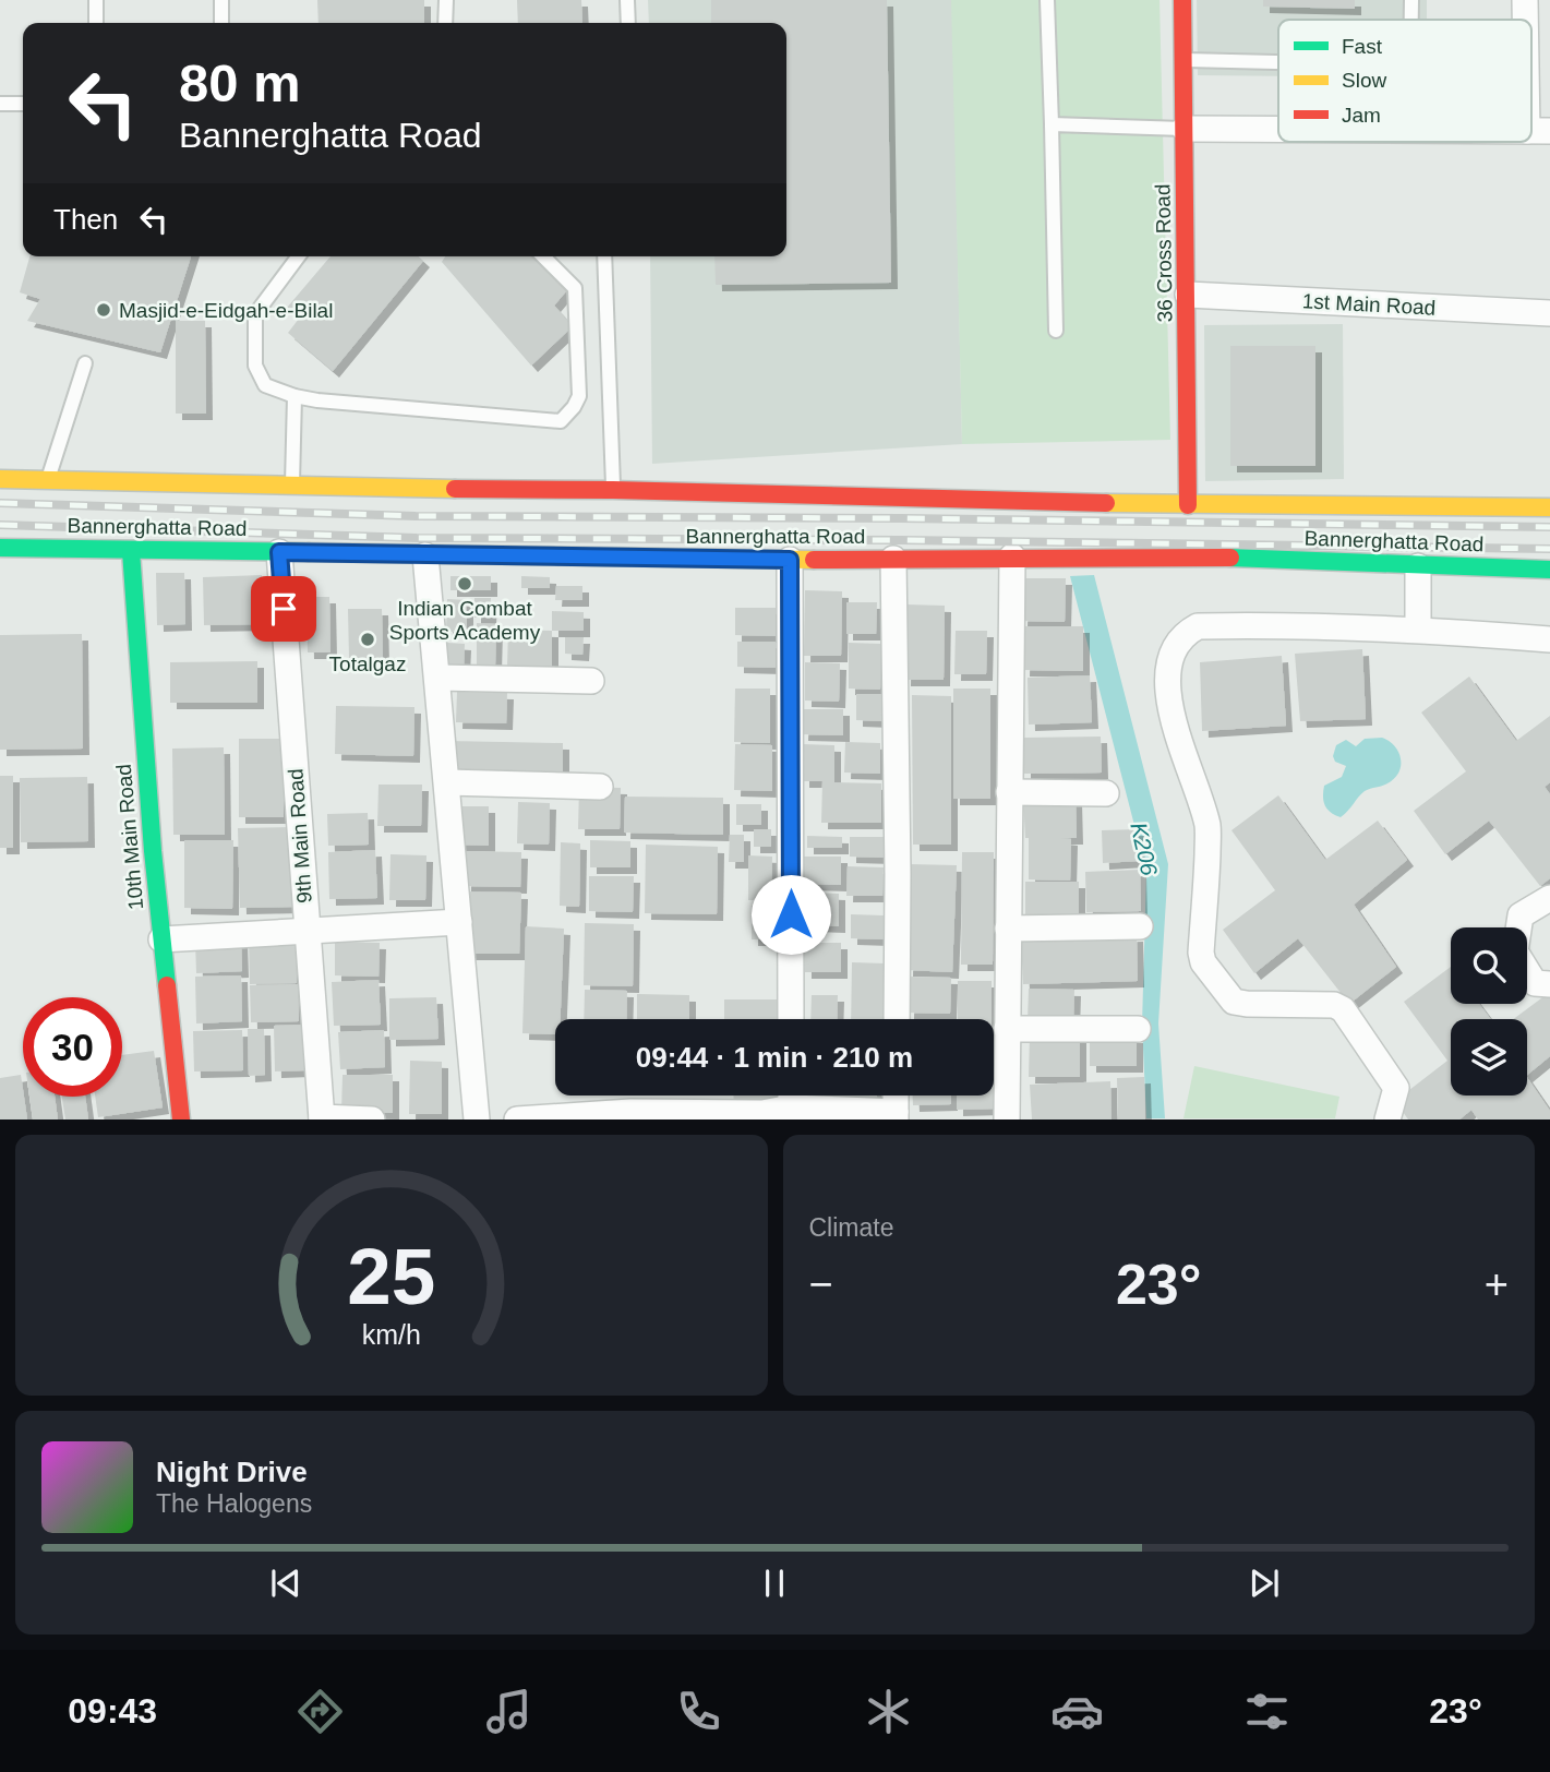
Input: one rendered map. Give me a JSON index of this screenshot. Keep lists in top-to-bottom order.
{
  "streets": {
    "main road": ["36 Cross Road", "Bannerghatta Road", "10th Main Road"],
    "street": ["1st Main Road", "9th Main Road"]
  },
  "crossings": [
    ["36 Cross Road", "1st Main Road"],
    ["36 Cross Road", "Bannerghatta Road"],
    ["Bannerghatta Road", "9th Main Road"],
    ["Bannerghatta Road", "10th Main Road"]
  ],
  "water": ["K206"],
  "places": ["Masjid-e-Eidgah-e-Bilal", "Indian Combat Sports Academy", "Totalgaz"],
  "legend": ["Fast", "Slow", "Jam"],
  "page": {
    "turn": ["80 m", "Bannerghatta Road"],
    "then": "Then",
    "limit": "30",
    "trip": "09:44 · 1 min · 210 m",
    "tile": "Climate",
    "heat": ["−", "23°", "+"],
    "song": ["Night Drive", "The Halogens"],
    "tabs": ["09:43", "23°"],
    "gauge": ["25", "km/h"]
  }
}
